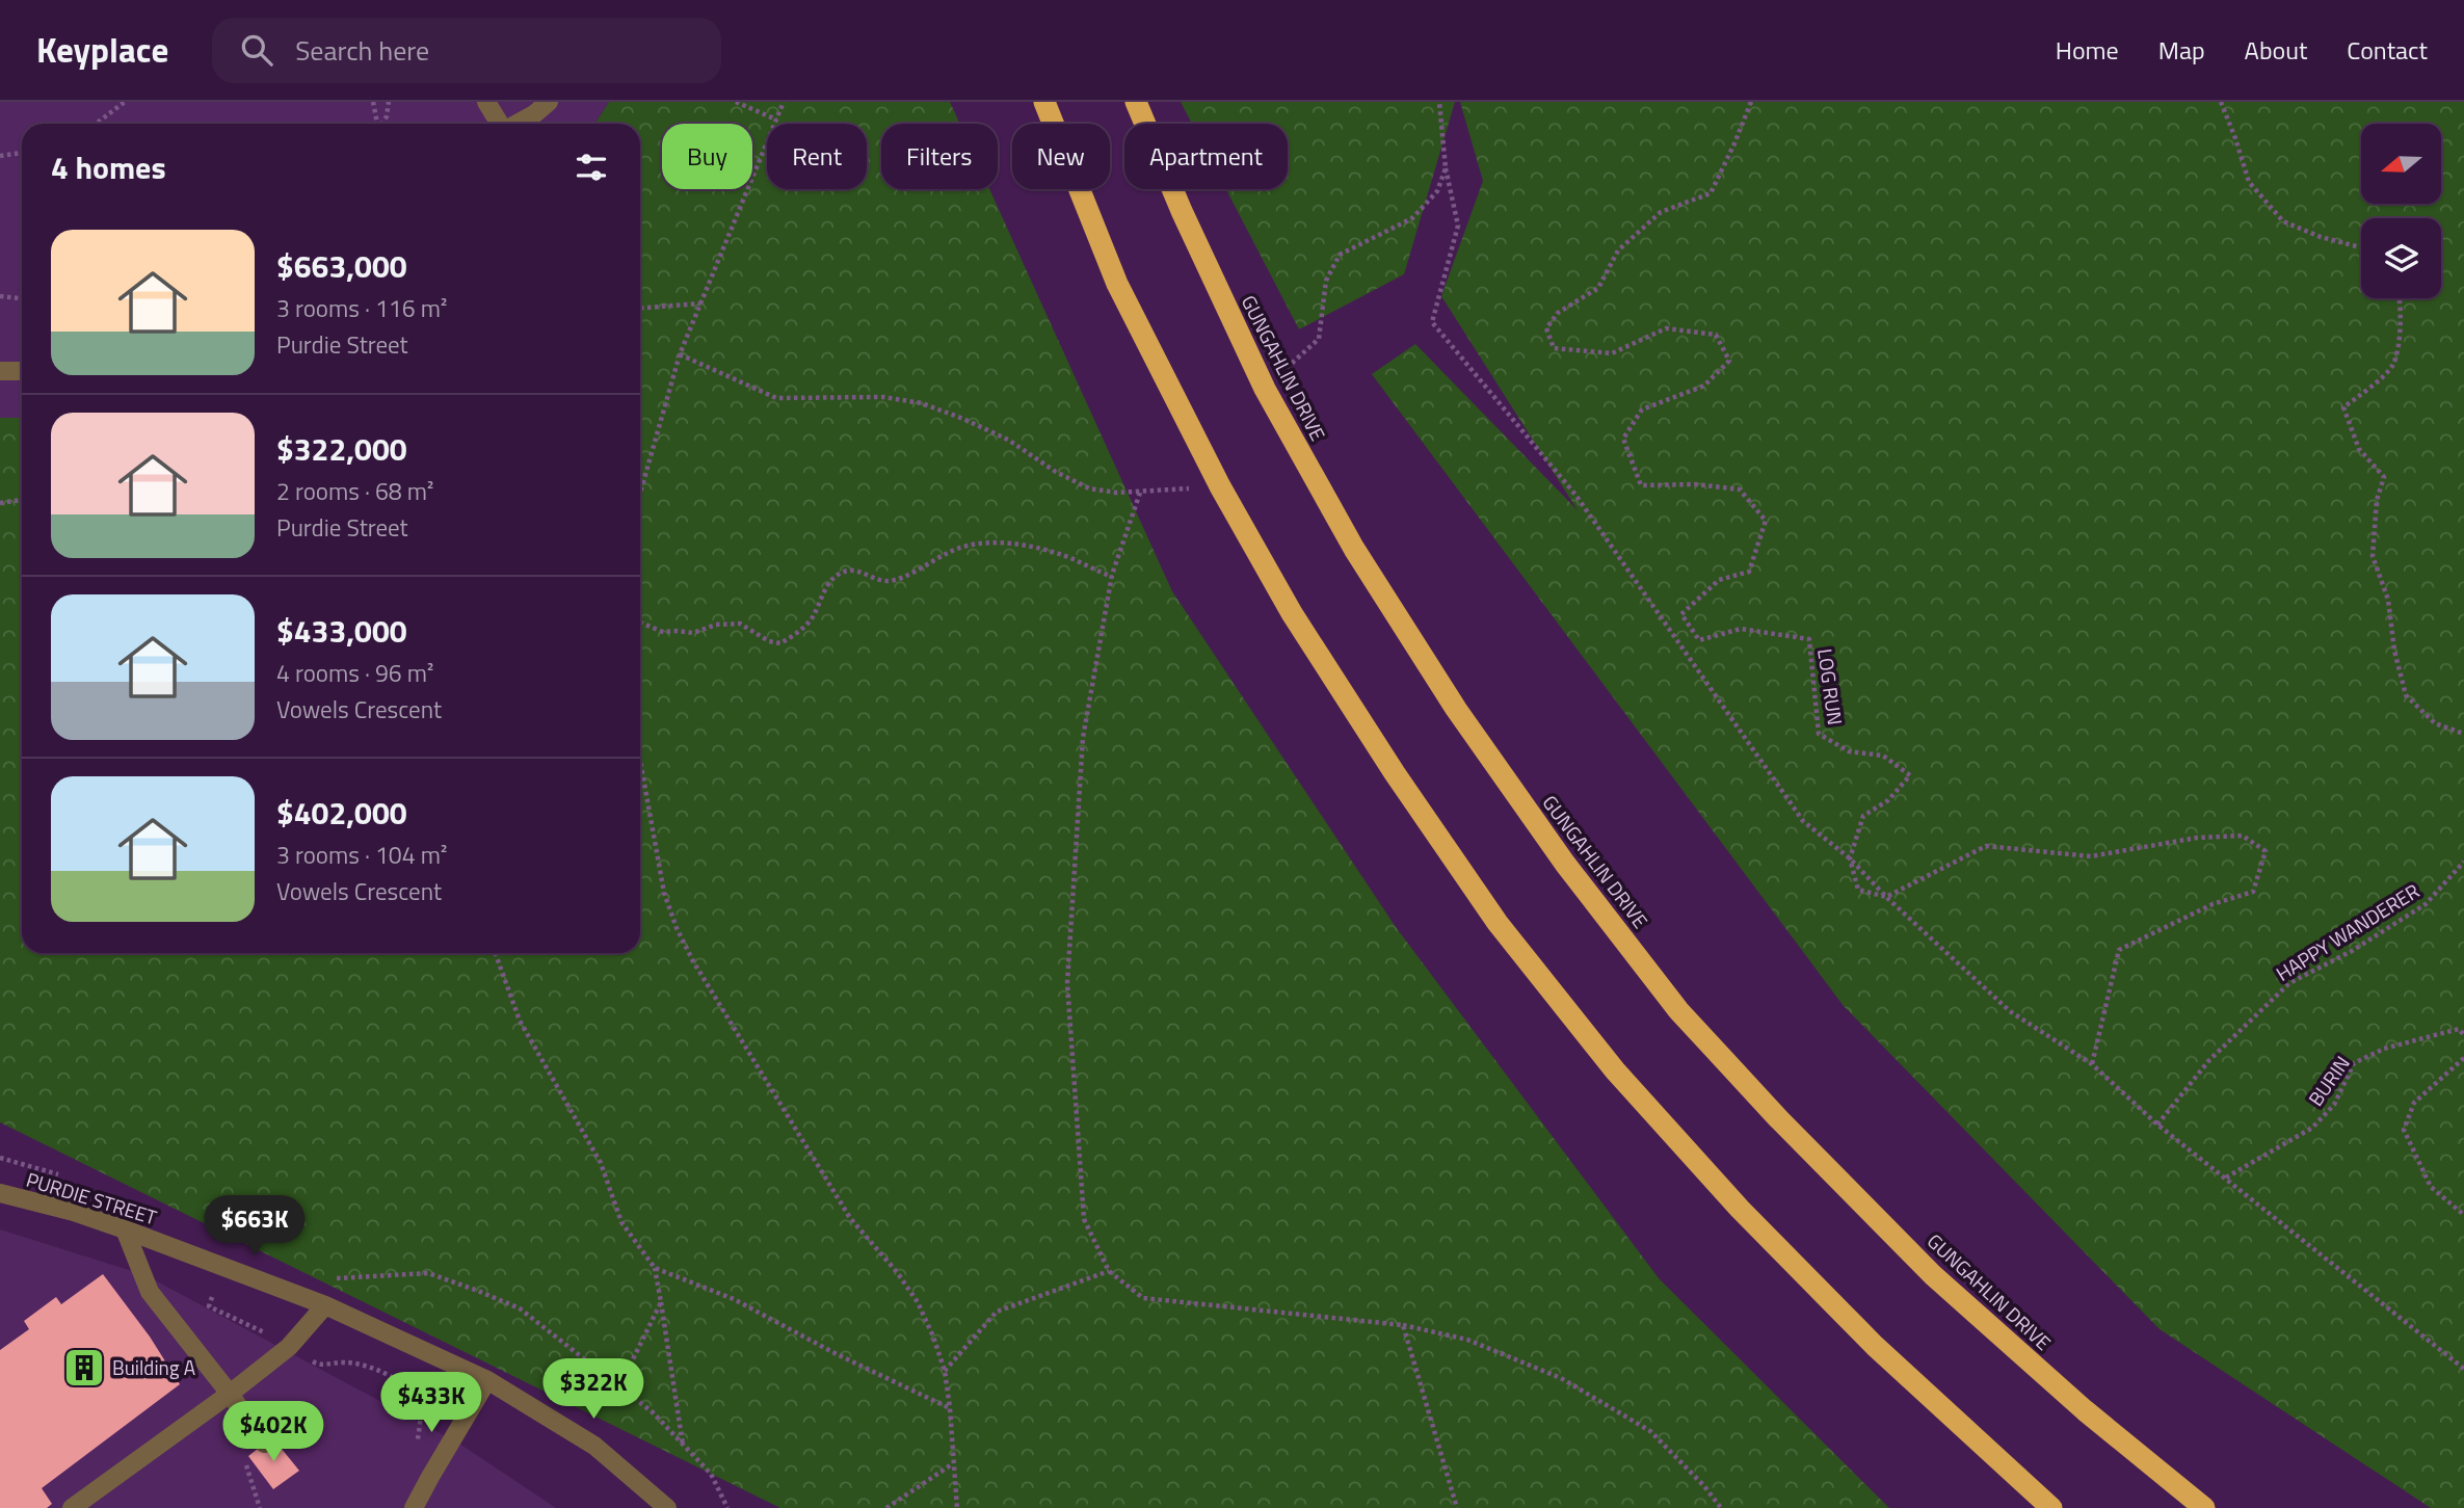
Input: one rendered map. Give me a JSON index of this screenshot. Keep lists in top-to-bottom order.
{
  "streets": {
    "highway": ["GUNGAHLIN DRIVE"],
    "street": ["PURDIE STREET"],
    "path": ["LOG RUN", "HAPPY WANDERER", "BURIN"]
  },
  "places": {
    "building": ["Building A"]
  },
  "north": "left",
  "page": {
    "header": "Keyplace",
    "search": "Search here",
    "nav": [
      "Home",
      "Map",
      "About",
      "Contact"
    ],
    "chip": [
      "Buy",
      "Rent",
      "Filters",
      "New",
      "Apartment"
    ],
    "heading": "4 homes",
    "list": [
      {
        "name": "$663,000",
        "note": "3 rooms · 116 m² · Purdie Street"
      },
      {
        "name": "$322,000",
        "note": "2 rooms · 68 m² · Purdie Street"
      },
      {
        "name": "$433,000",
        "note": "4 rooms · 96 m² · Vowels Crescent"
      },
      {
        "name": "$402,000",
        "note": "3 rooms · 104 m² · Vowels Crescent"
      }
    ],
    "price": [
      "$663K",
      "$322K",
      "$433K",
      "$402K"
    ]
  }
}
